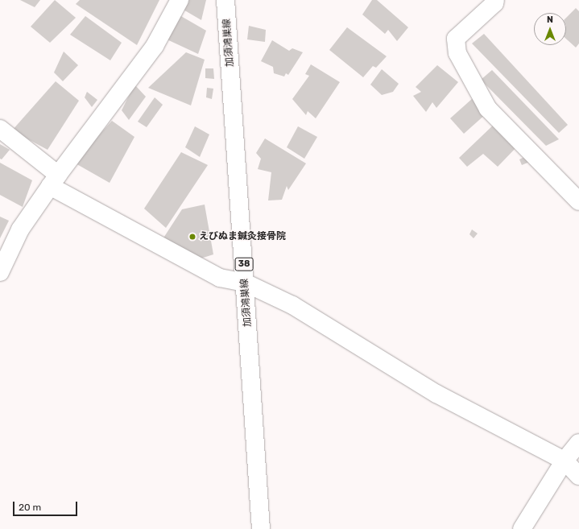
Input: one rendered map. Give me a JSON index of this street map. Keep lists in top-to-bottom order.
{
  "streets": {
    "street": ["加須鴻巣線", "38"]
  },
  "places": ["えびぬま鍼灸接骨院"],
  "scale_bar": "20 m",
  "north": "top"
}
